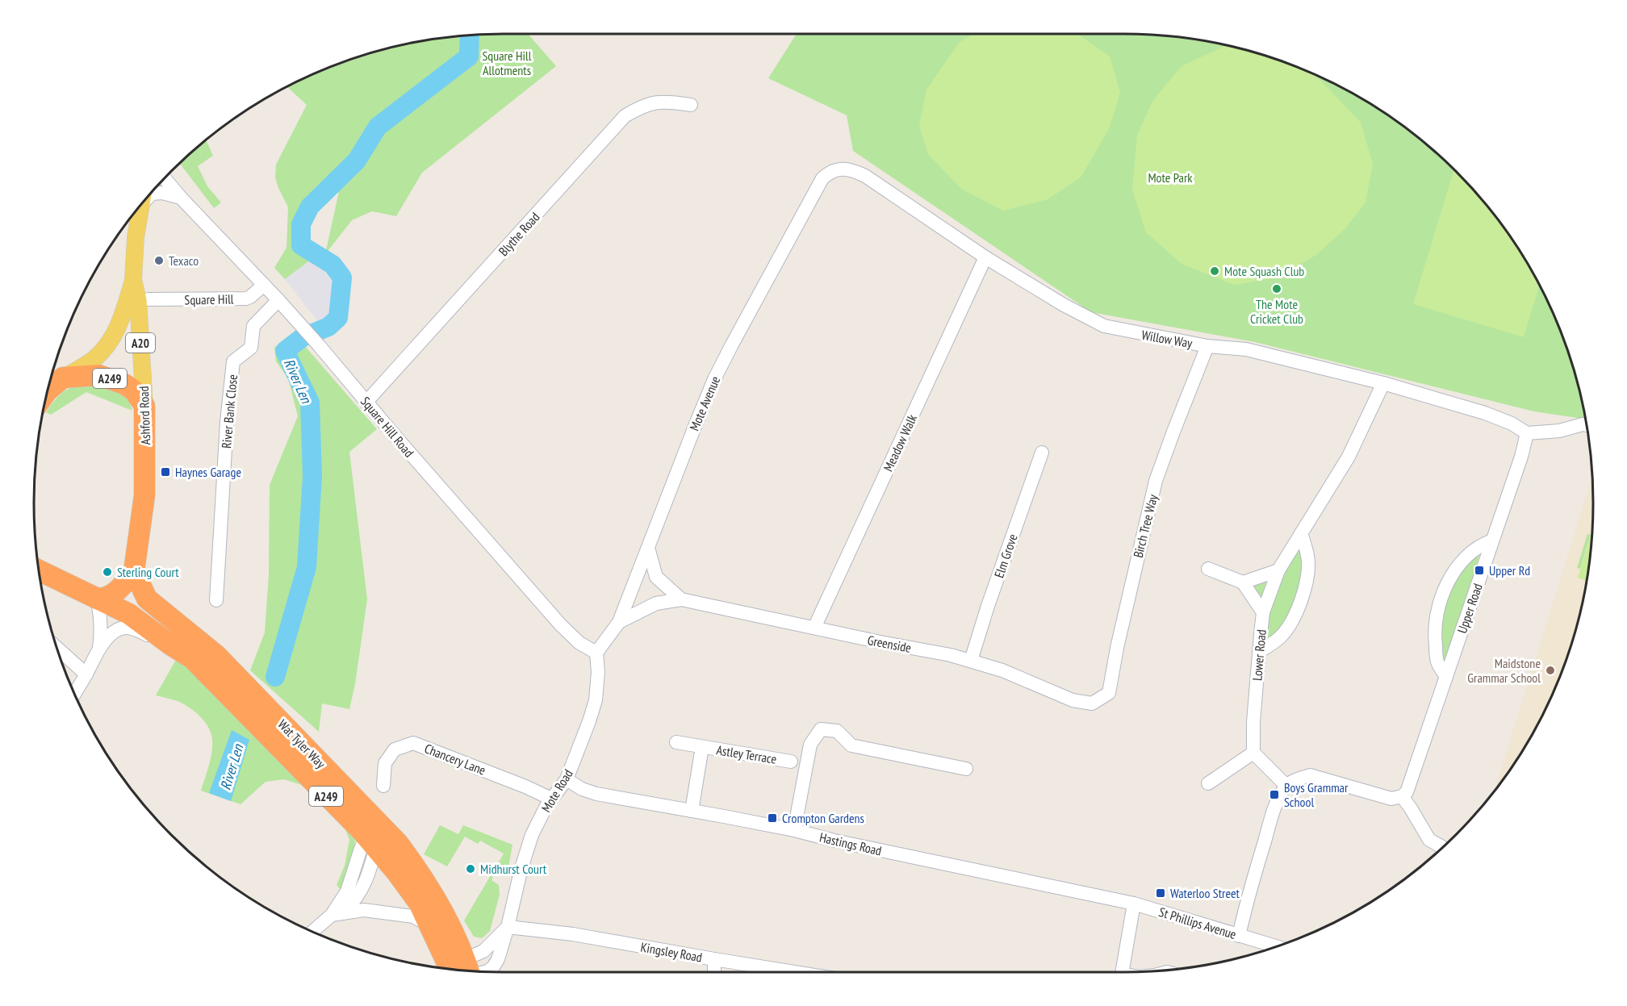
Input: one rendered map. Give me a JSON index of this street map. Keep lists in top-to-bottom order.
{
  "streets": {
    "highway": ["A249", "Ashford Road", "Wat Tyler Way"],
    "main road": ["A20"],
    "street": [
      "Blythe Road",
      "Square Hill",
      "Willow Way",
      "Mote Avenue",
      "River Bank Close",
      "Square Hill Road",
      "Meadow Walk",
      "Birch Tree Way",
      "Elm Grove",
      "Upper Road",
      "Greenside",
      "Lower Road",
      "Astley Terrace",
      "Chancery Lane",
      "Mote Road",
      "Hastings Road",
      "St Phillips Avenue",
      "Kingsley Road"
    ]
  },
  "crossings": [
    ["Blythe Road", "Square Hill Road"],
    ["Square Hill", "Square Hill Road"],
    ["Willow Way", "Mote Avenue"],
    ["Willow Way", "Meadow Walk"],
    ["Willow Way", "Birch Tree Way"],
    ["Willow Way", "Upper Road"],
    ["Willow Way", "Lower Road"],
    ["A20", "A249"],
    ["A20", "Ashford Road"],
    ["A249", "Ashford Road"],
    ["A249", "Wat Tyler Way"],
    ["Mote Avenue", "Square Hill Road"],
    ["Mote Avenue", "Greenside"],
    ["Mote Avenue", "Mote Road"],
    ["River Bank Close", "Square Hill Road"],
    ["Ashford Road", "Wat Tyler Way"],
    ["Square Hill Road", "Mote Road"],
    ["Meadow Walk", "Greenside"],
    ["Birch Tree Way", "Greenside"],
    ["Elm Grove", "Greenside"],
    ["Astley Terrace", "Hastings Road"],
    ["Chancery Lane", "Mote Road"],
    ["Mote Road", "Hastings Road"],
    ["Mote Road", "Kingsley Road"],
    ["Hastings Road", "St Phillips Avenue"]
  ],
  "water": ["River Len"],
  "parks": ["Square Hill Allotments", "Mote Park"],
  "places": {
    "other": [
      "Texaco",
      "Mote Squash Club",
      "The Mote Cricket Club",
      "Sterling Court",
      "Maidstone Grammar School",
      "Midhurst Court"
    ],
    "transit": [
      "Haynes Garage",
      "Upper Rd",
      "Boys Grammar School",
      "Crompton Gardens",
      "Waterloo Street"
    ]
  }
}
